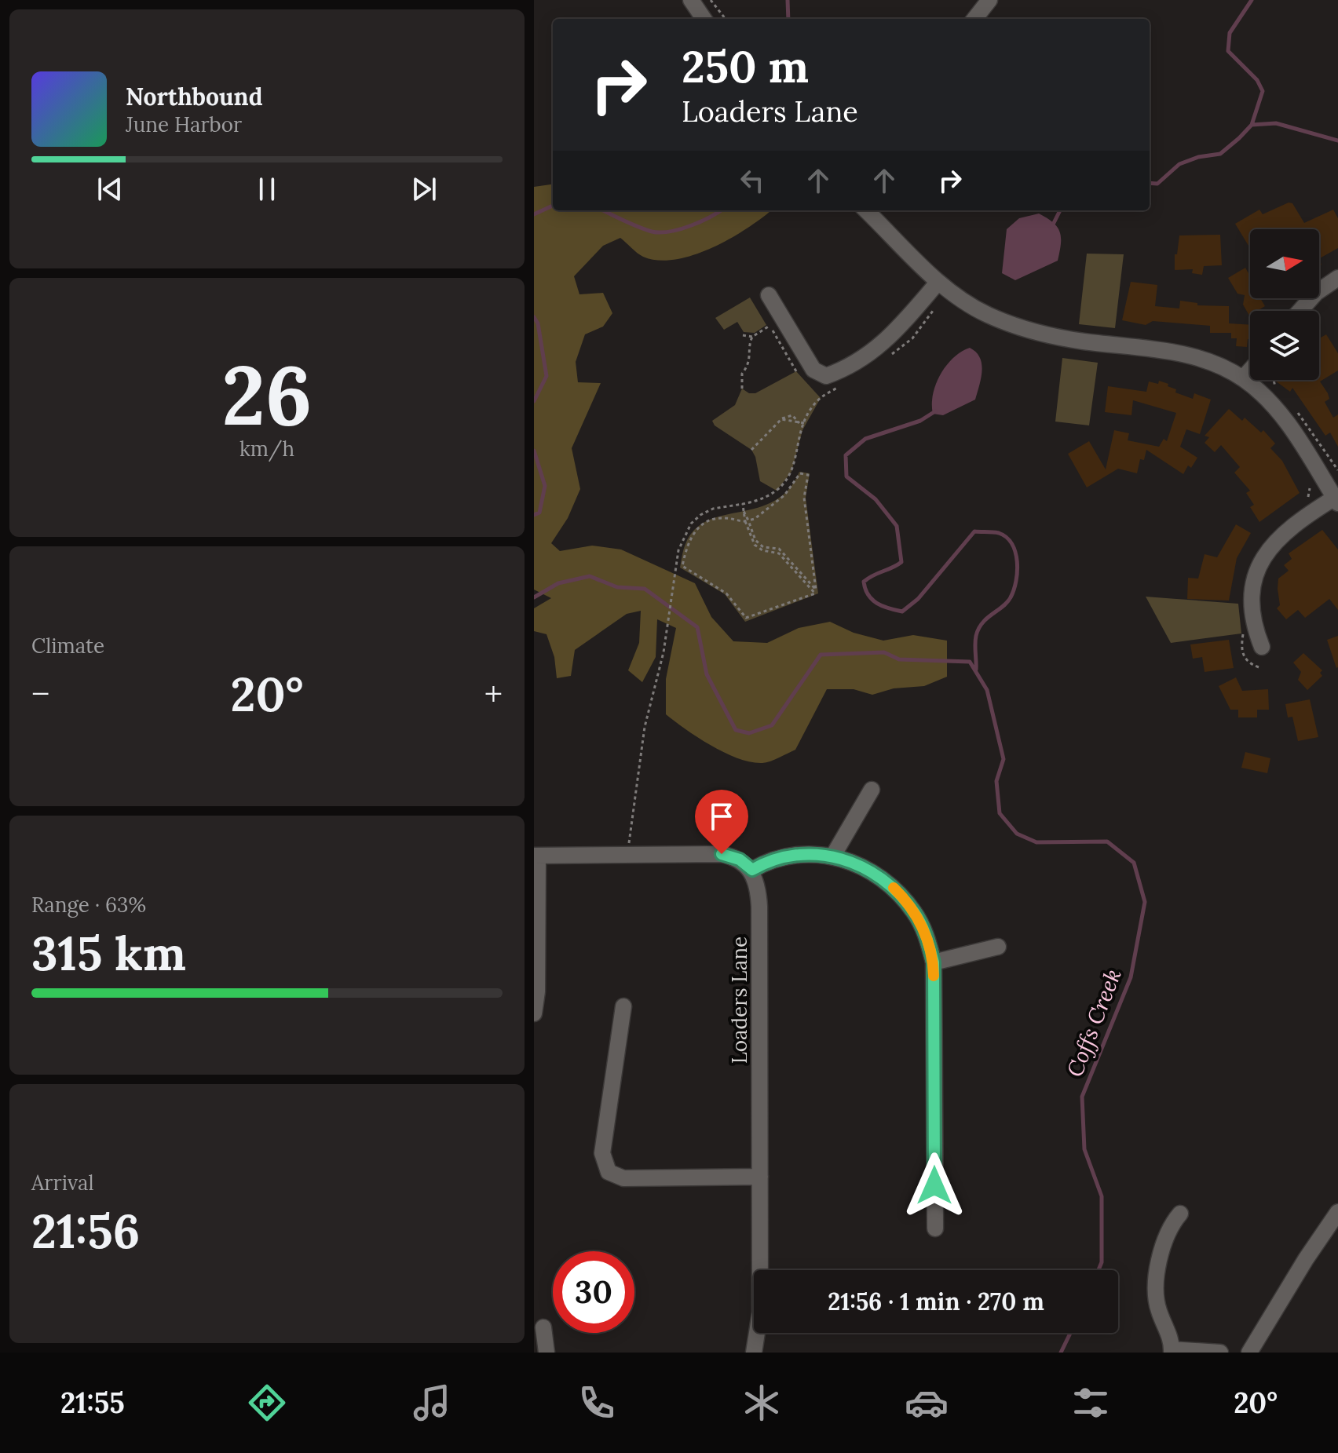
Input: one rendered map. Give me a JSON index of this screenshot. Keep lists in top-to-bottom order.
{
  "streets": {
    "street": ["Loaders Lane"]
  },
  "water": ["Coffs Creek"],
  "north": "right",
  "page": {
    "turn": ["250 m", "Loaders Lane"],
    "song": ["Northbound", "June Harbor"],
    "tile": [
      ["26", "km/h"],
      "Climate",
      ["Range · 63%", "315 km"],
      ["Arrival", "21:56"]
    ],
    "heat": ["−", "20°", "+"],
    "limit": "30",
    "trip": "21:56 · 1 min · 270 m",
    "tabs": ["21:55", "20°"]
  }
}
